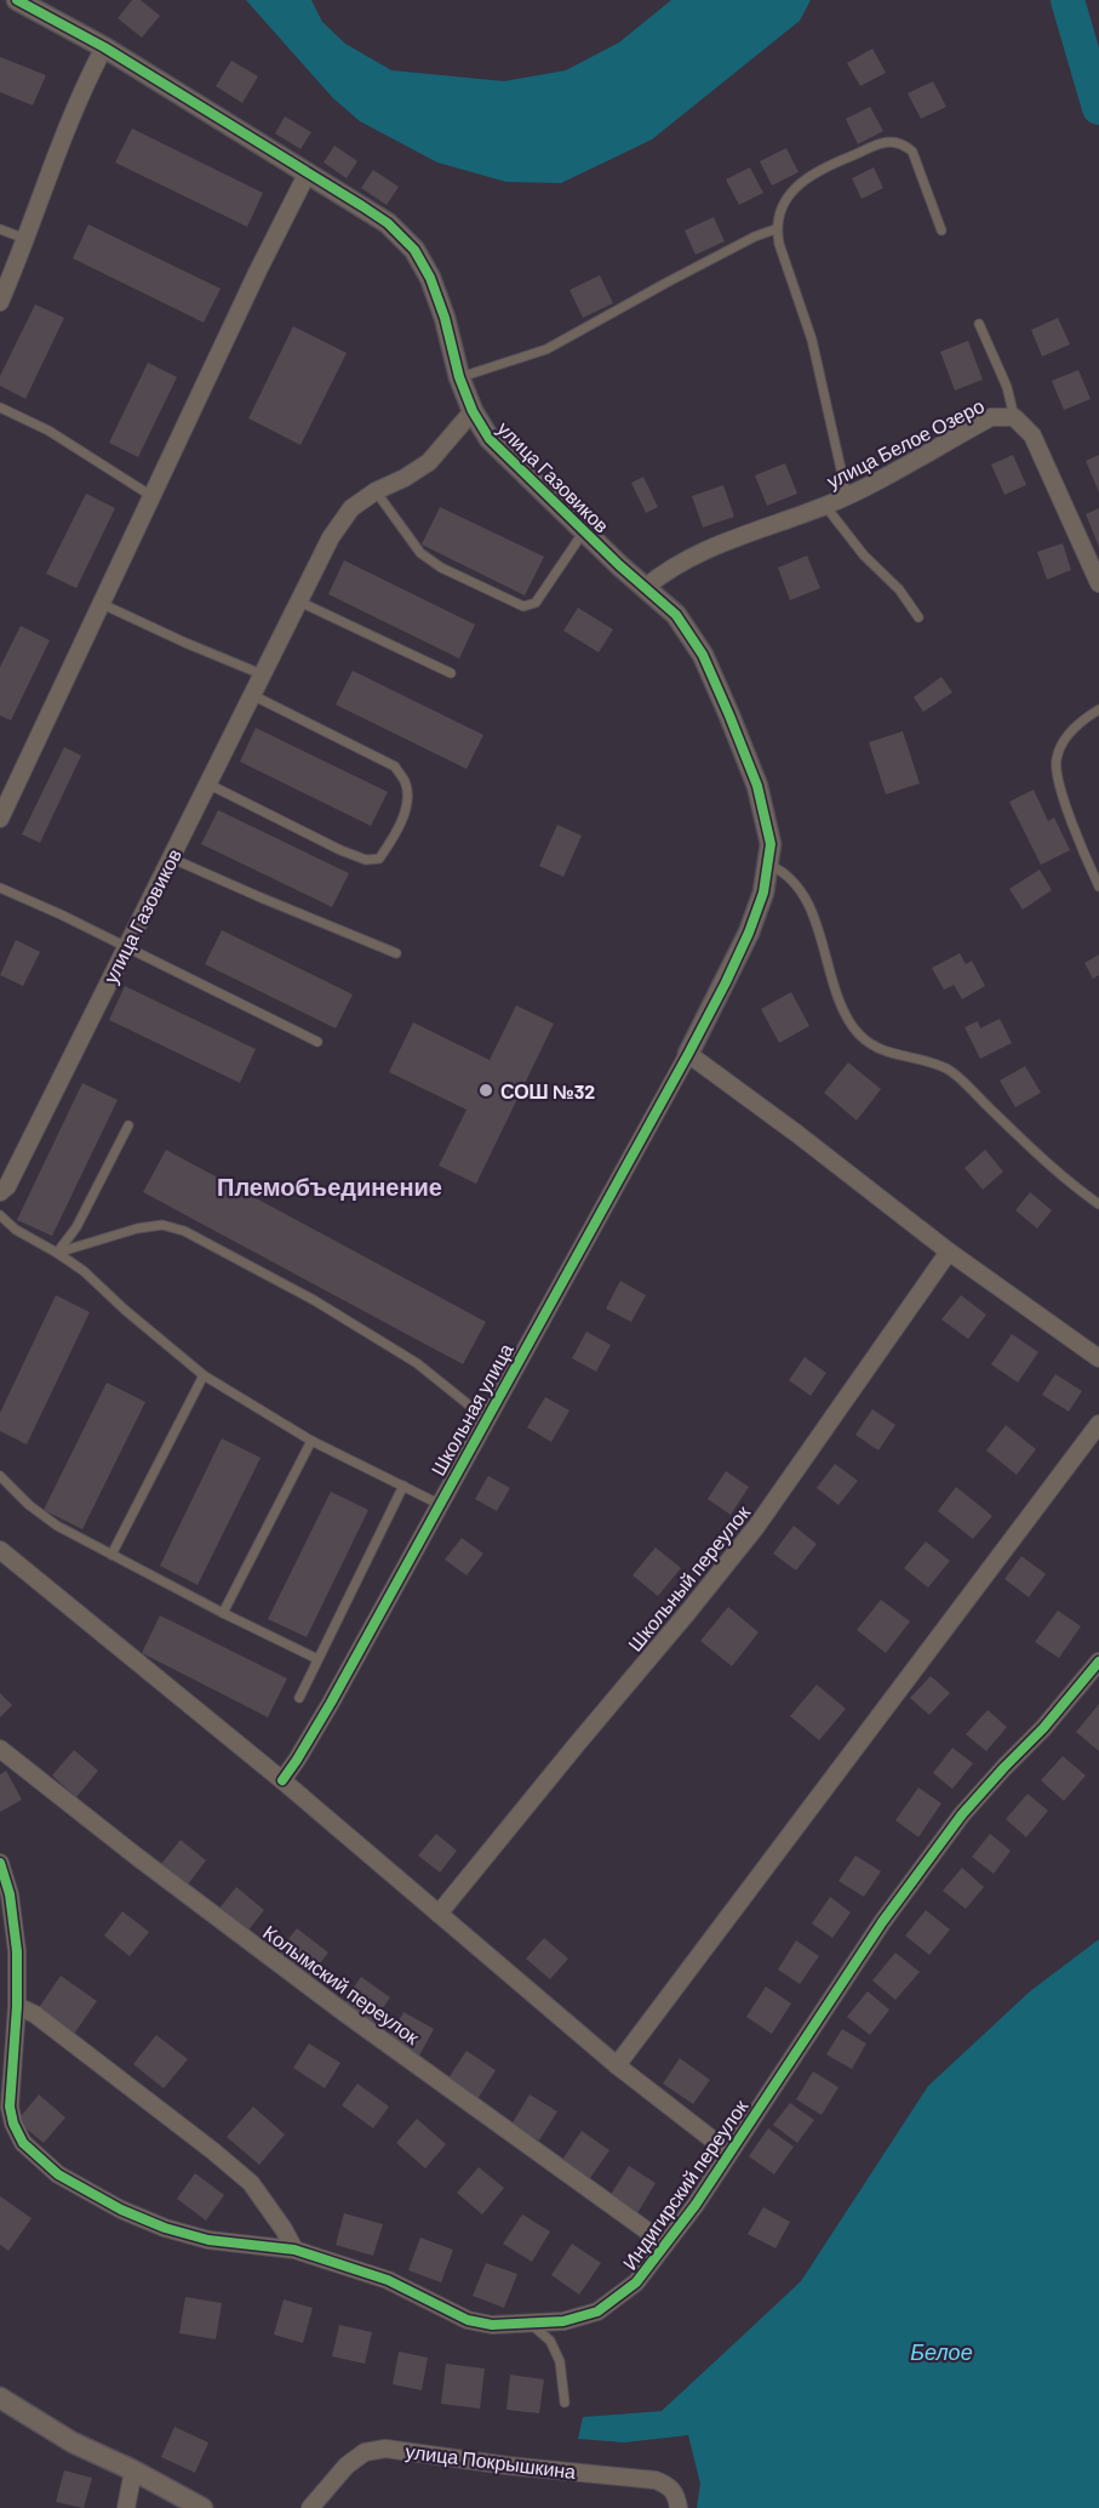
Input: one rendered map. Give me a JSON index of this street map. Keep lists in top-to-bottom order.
{
  "streets": {
    "street": [
      "улица Белое Озеро",
      "улица Газовиков",
      "Школьная улица",
      "Школьный переулок",
      "Колымский переулок",
      "Индигирский переулок",
      "улица Покрышкина"
    ]
  },
  "crossings": [
    ["улица Белое Озеро", "улица Газовиков"],
    ["улица Газовиков", "Школьная улица"],
    ["Колымский переулок", "Индигирский переулок"]
  ],
  "districts": ["Племобъединение"],
  "water": ["Белое"],
  "places": ["СОШ №32"]
}
